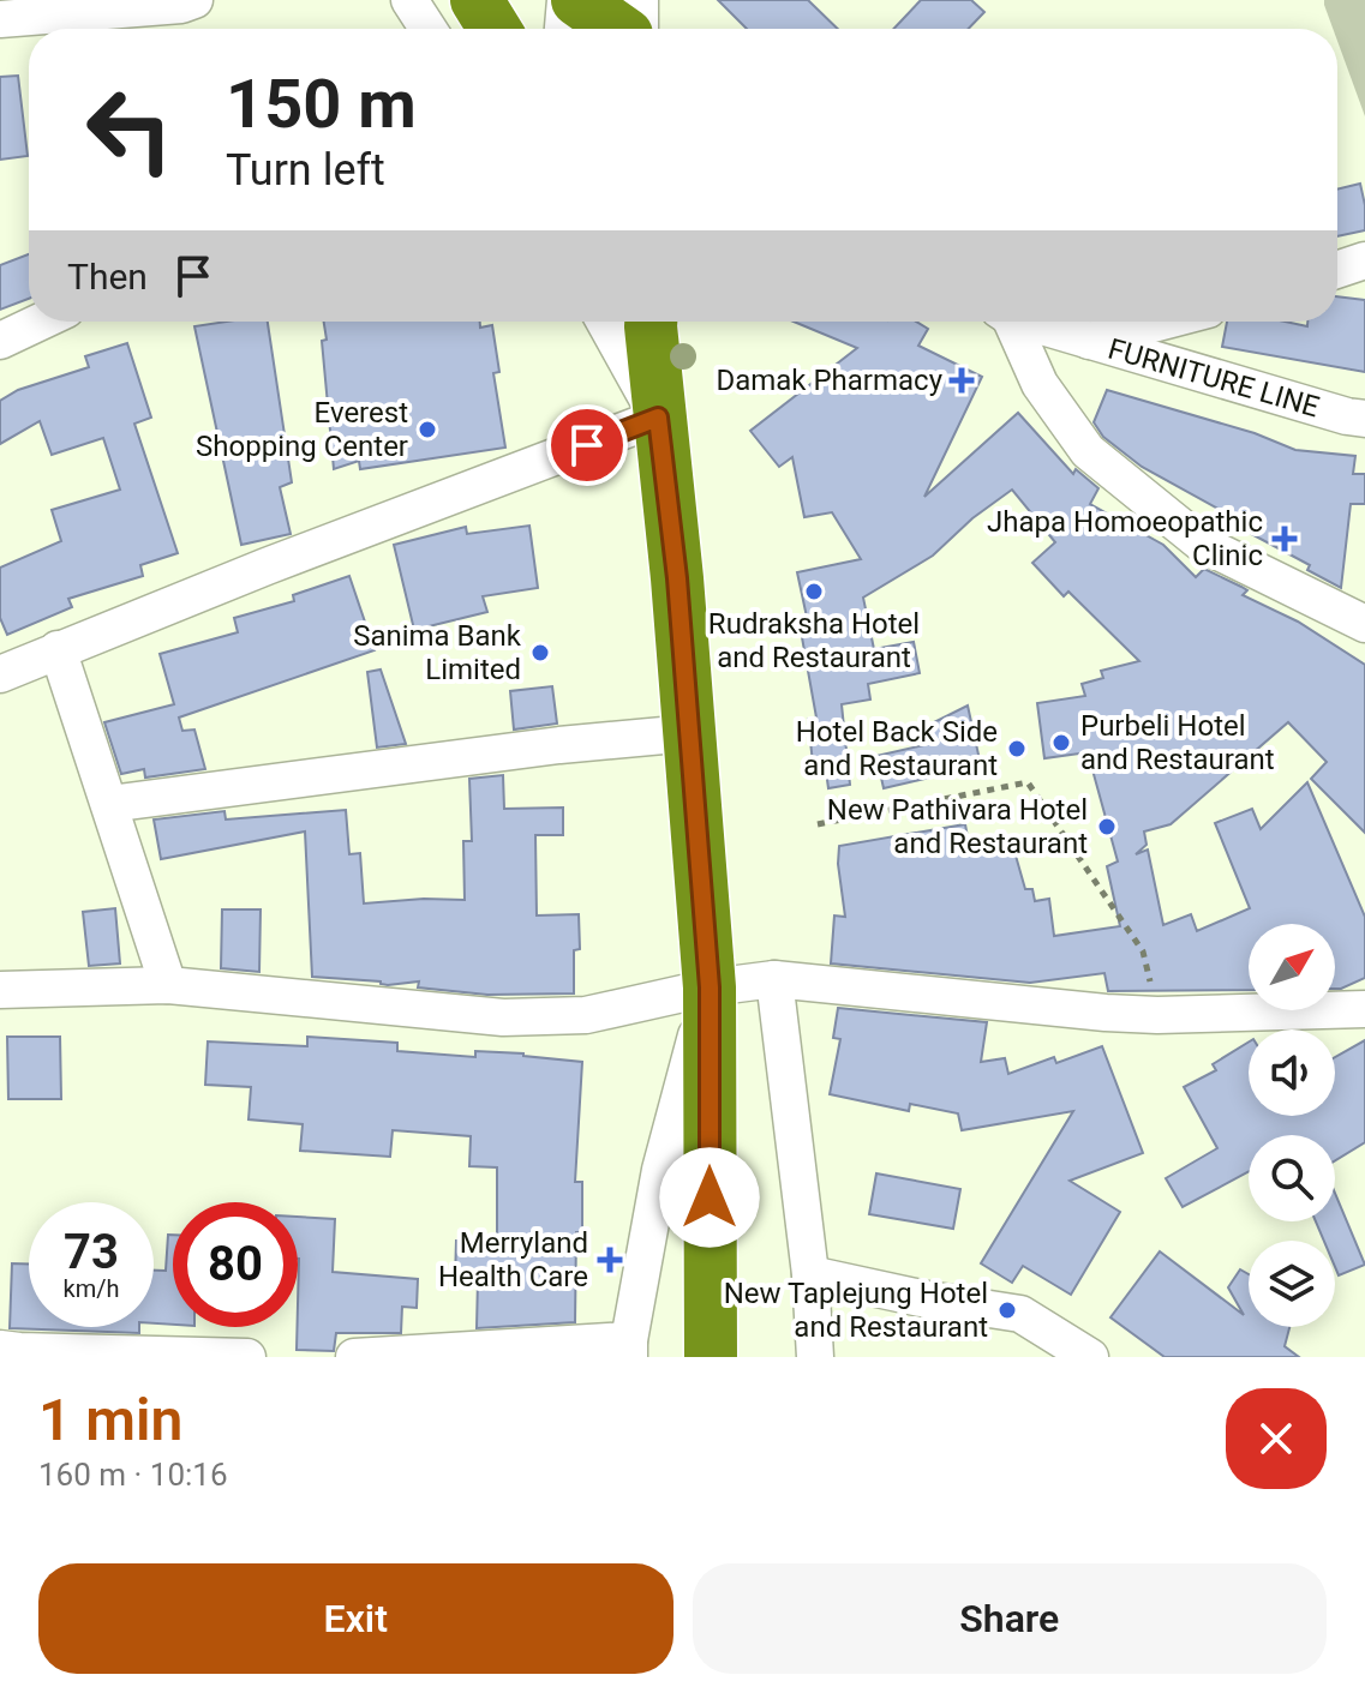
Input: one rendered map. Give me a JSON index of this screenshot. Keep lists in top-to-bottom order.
{
  "streets": {
    "street": ["FURNITURE LINE"]
  },
  "places": {
    "health": ["Damak Pharmacy", "Jhapa Homoeopathic Clinic", "Merryland Health Care"],
    "other": [
      "Everest Shopping Center",
      "Rudraksha Hotel and Restaurant",
      "Sanima Bank Limited",
      "Purbeli Hotel and Restaurant",
      "Hotel Back Side and Restaurant",
      "New Pathivara Hotel and Restaurant",
      "New Taplejung Hotel and Restaurant"
    ]
  },
  "north": "top right",
  "page": {
    "turn": ["150 m", "Turn left"],
    "then": "Then",
    "speed": "73 km/h",
    "limit": "80",
    "heading": ["1 min", "160 m · 10:16"],
    "buttons": ["Exit", "Share"]
  }
}
